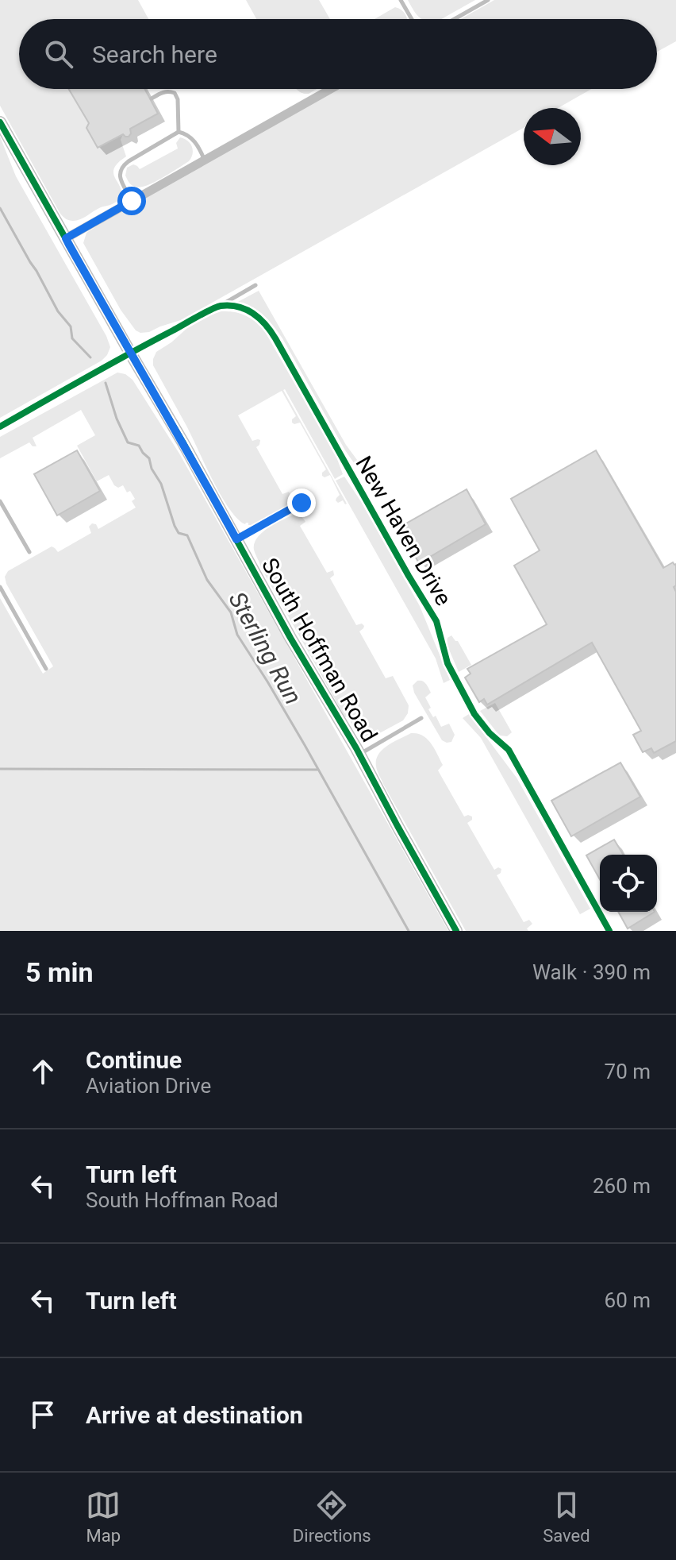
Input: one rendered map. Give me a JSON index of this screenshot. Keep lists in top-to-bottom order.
{
  "streets": {
    "street": ["New Haven Drive", "South Hoffman Road"]
  },
  "water": ["Sterling Run"],
  "north": "left",
  "page": {
    "search": "Search here",
    "heading": ["5 min", "Walk · 390 m"],
    "list": [
      ["Continue", "Aviation Drive", "70 m"],
      ["Turn left", "South Hoffman Road", "260 m"],
      ["Turn left", "60 m"],
      "Arrive at destination"
    ],
    "nav": ["Map", "Directions", "Saved"]
  }
}
